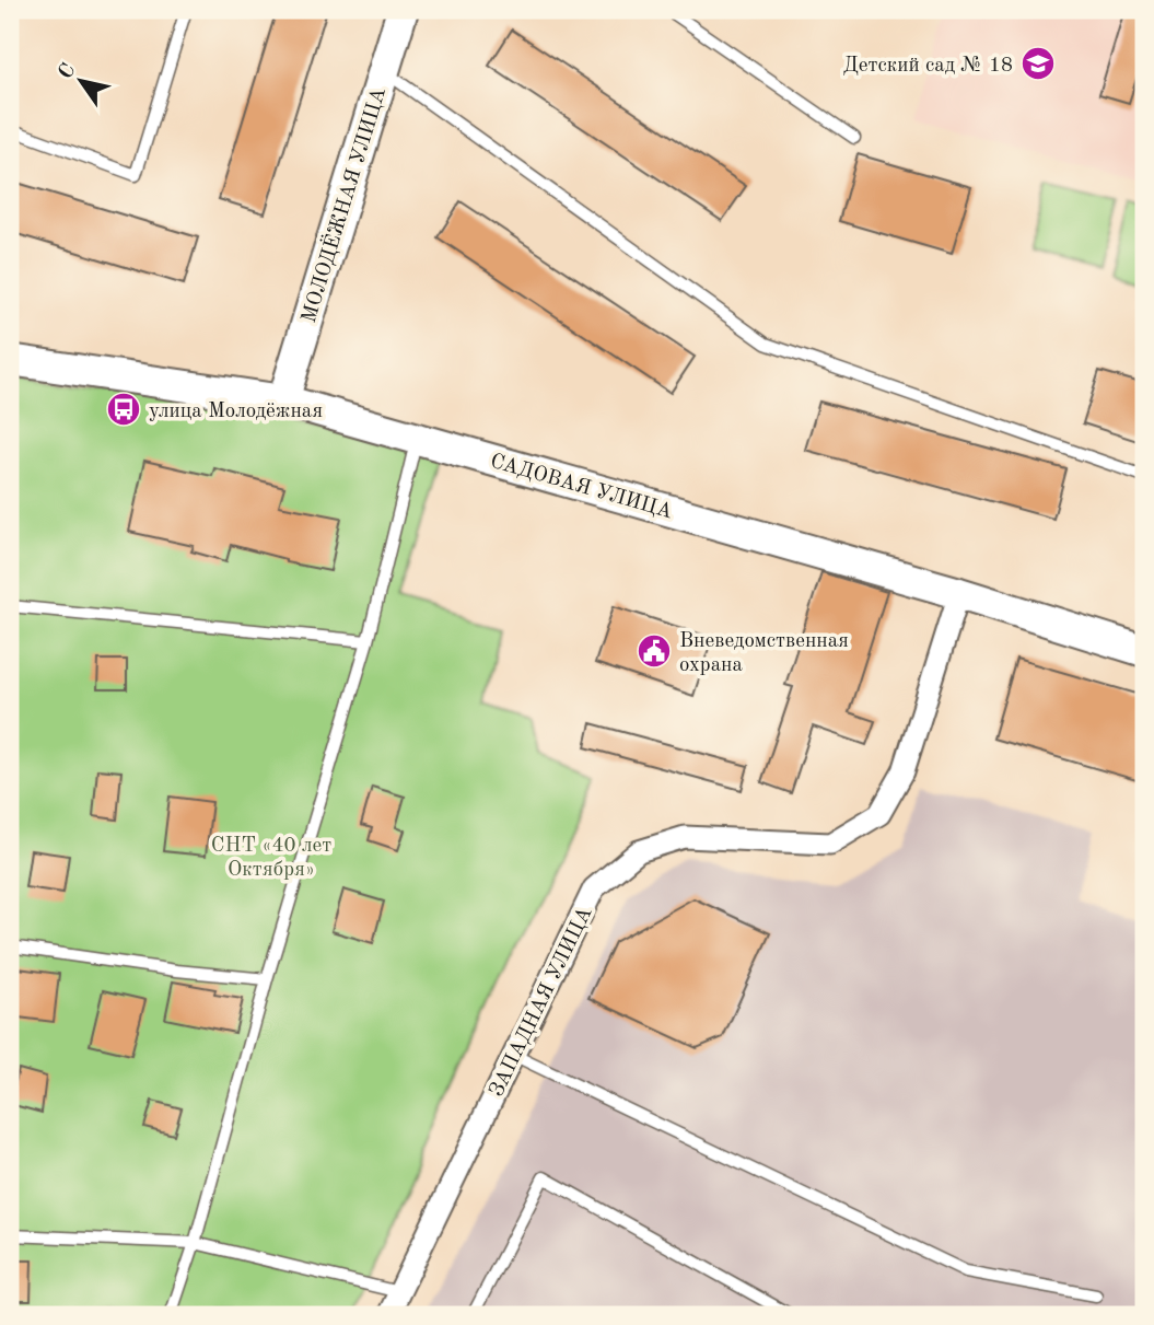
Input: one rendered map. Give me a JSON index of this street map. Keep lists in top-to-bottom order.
{
  "streets": {
    "street": ["МОЛОДЁЖНАЯ УЛИЦА", "САДОВАЯ УЛИЦА", "ЗАПАДНАЯ УЛИЦА"]
  },
  "crossings": [
    ["МОЛОДЁЖНАЯ УЛИЦА", "САДОВАЯ УЛИЦА"],
    ["САДОВАЯ УЛИЦА", "ЗАПАДНАЯ УЛИЦА"]
  ],
  "parks": ["СНТ «40 лет Октября»"],
  "places": {
    "school or university": ["Детский сад № 18"],
    "bus stop": ["улица Молодёжная"],
    "public building": ["Вневедомственная охрана"]
  },
  "north": "top left"
}
